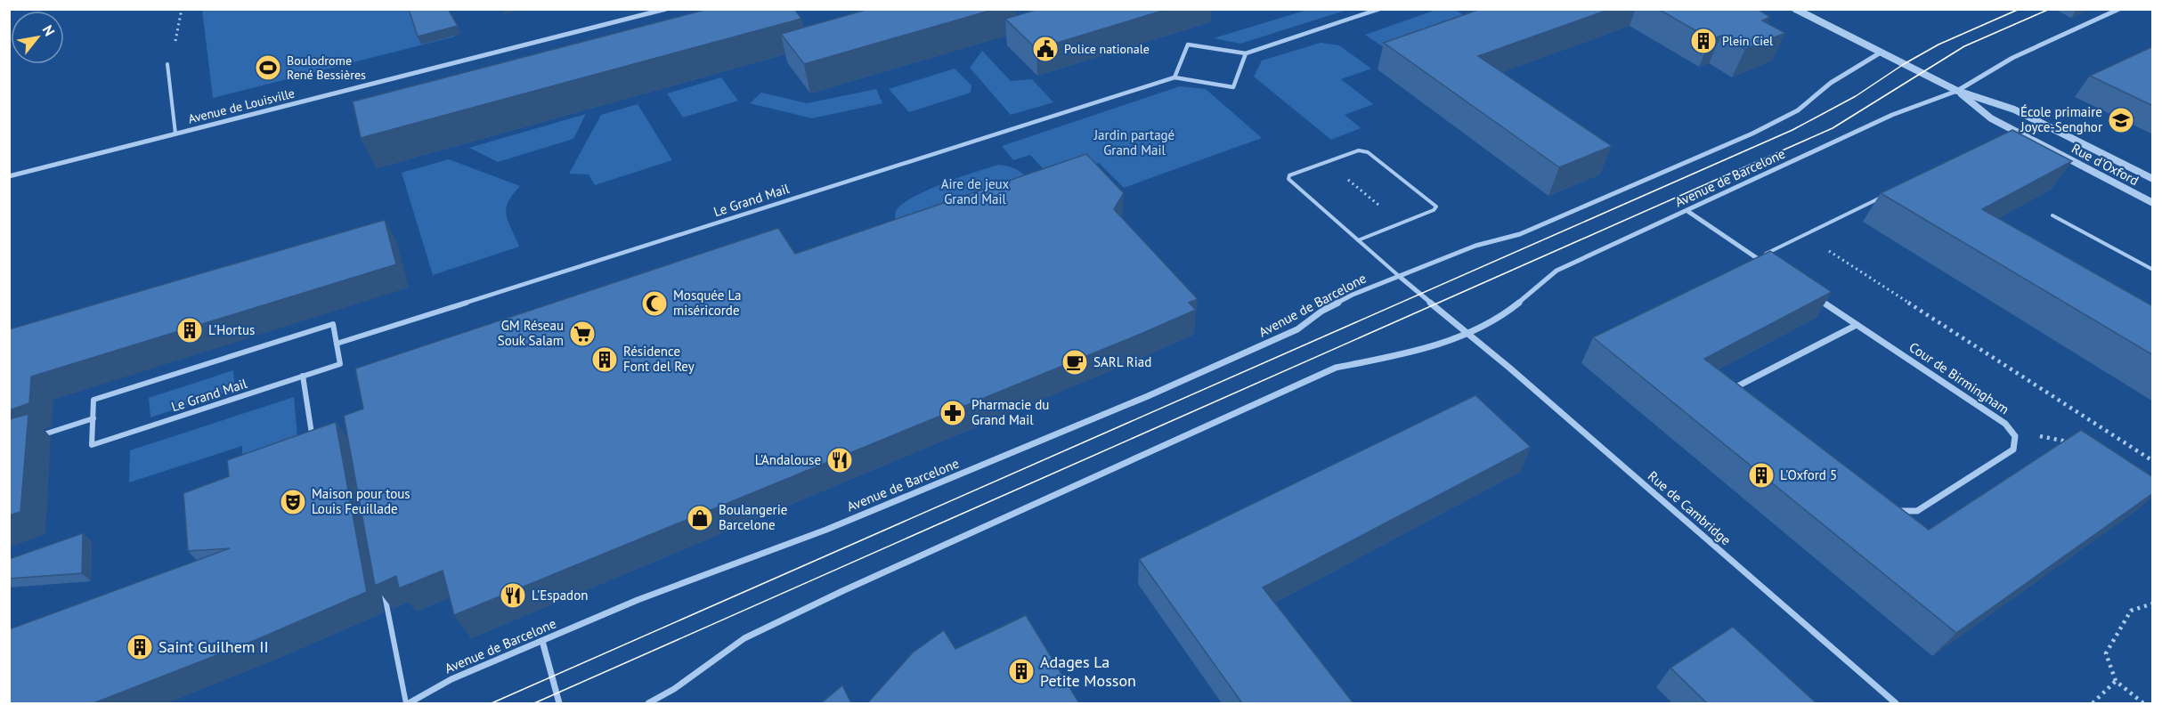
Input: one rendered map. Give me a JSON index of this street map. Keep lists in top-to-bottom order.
{
  "streets": {
    "street": [
      "Avenue de Louisville",
      "Rue d'Oxford",
      "Avenue de Barcelone",
      "Le Grand Mail",
      "Cour de Birmingham",
      "Rue de Cambridge"
    ]
  },
  "crossings": [
    ["Rue d'Oxford", "Avenue de Barcelone"],
    ["Avenue de Barcelone", "Rue de Cambridge"]
  ],
  "parks": ["Jardin partagé Grand Mail", "Aire de jeux Grand Mail"],
  "places": {
    "building": [
      "Plein Ciel",
      "L'Hortus",
      "Résidence Font del Rey",
      "L'Oxford 5",
      "Saint Guilhem II",
      "Adages La Petite Mosson"
    ],
    "public building": ["Police nationale"],
    "sports": ["Boulodrome René Bessières"],
    "school or university": ["École primaire Joyce-Senghor"],
    "mosque": ["Mosquée La miséricorde"],
    "supermarket": ["GM Réseau Souk Salam"],
    "cafe": ["SARL Riad"],
    "pharmacy": ["Pharmacie du Grand Mail"],
    "restaurant": ["L'Andalouse", "L'Espadon"],
    "theatre": ["Maison pour tous Louis Feuillade"],
    "shop": ["Boulangerie Barcelone"]
  },
  "north": "top right"
}
